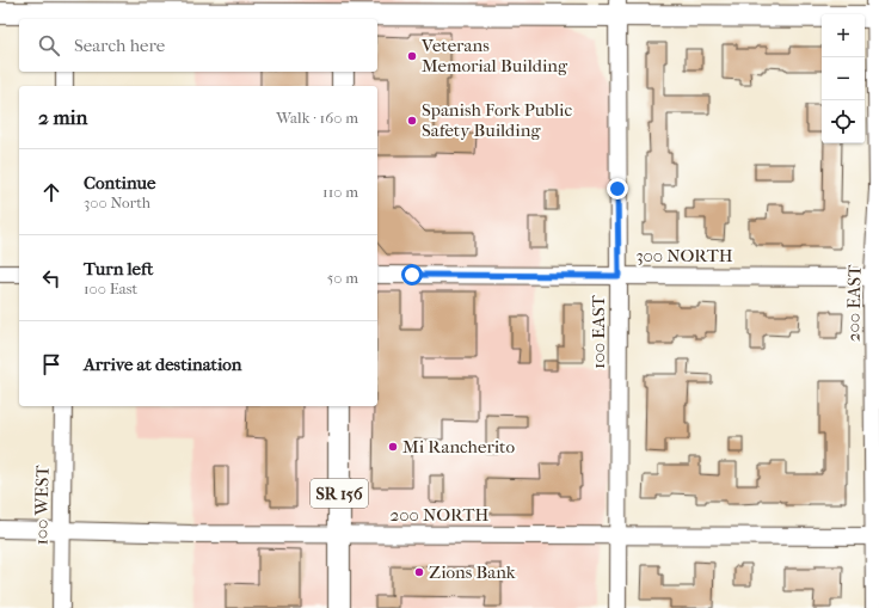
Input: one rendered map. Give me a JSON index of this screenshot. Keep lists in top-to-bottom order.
{
  "streets": {
    "main road": ["SR 156"],
    "street": [
      "300 NORTH",
      "200 EAST",
      "100 EAST",
      "100 WEST",
      "200 NORTH"
    ]
  },
  "crossings": [
    ["300 NORTH", "200 EAST"],
    ["300 NORTH", "100 EAST"],
    ["200 EAST", "200 NORTH"],
    ["100 EAST", "200 NORTH"],
    ["SR 156", "200 NORTH"],
    ["100 WEST", "200 NORTH"]
  ],
  "places": [
    "Veterans Memorial Building",
    "Spanish Fork Public Safety Building",
    "Mi Rancherito",
    "Zions Bank"
  ],
  "page": {
    "map_buttons": ["+", "−"],
    "search": "Search here",
    "heading": ["2 min", "Walk · 160 m"],
    "list": [
      ["Continue", "300 North", "110 m"],
      ["Turn left", "100 East", "50 m"],
      "Arrive at destination"
    ]
  }
}
